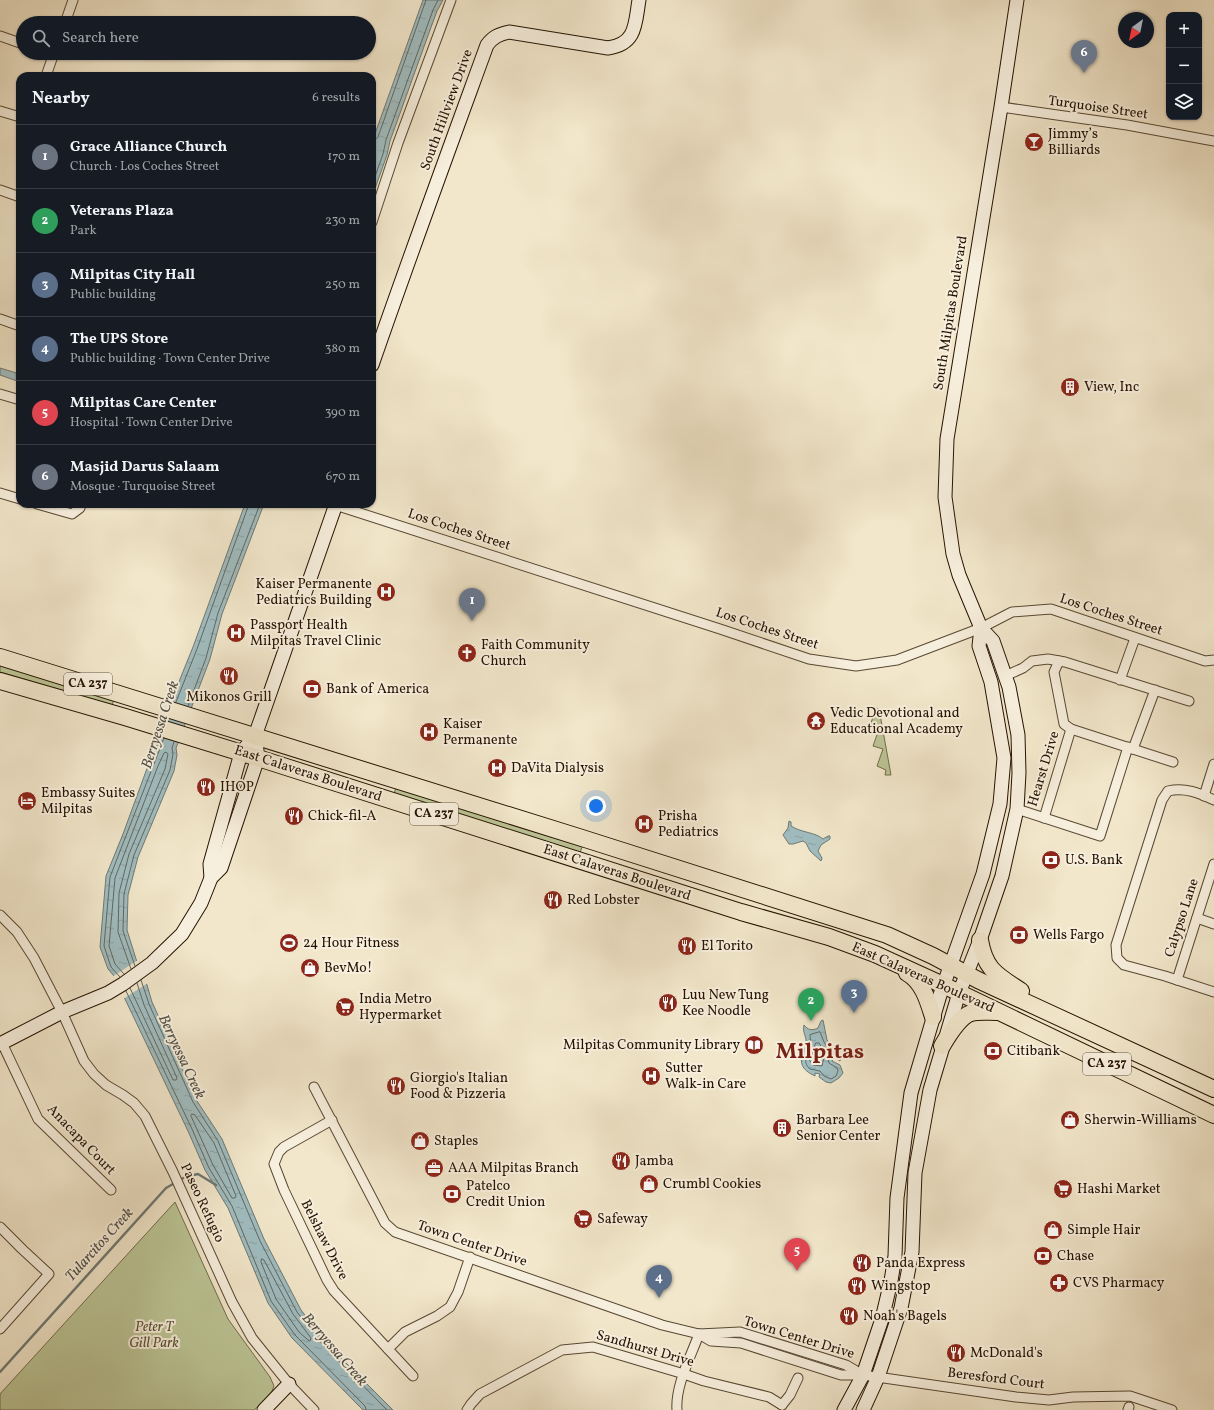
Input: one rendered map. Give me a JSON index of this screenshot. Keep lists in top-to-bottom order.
{
  "streets": {
    "highway": ["CA 237", "East Calaveras Boulevard"],
    "main road": ["South Hillview Drive", "South Milpitas Boulevard"],
    "street": [
      "Turquoise Street",
      "Los Coches Street",
      "Hearst Drive",
      "Calypso Lane",
      "Anacapa Court",
      "Paseo Refugio",
      "Belshaw Drive",
      "Town Center Drive",
      "Sandhurst Drive",
      "Beresford Court"
    ]
  },
  "crossings": [
    ["Turquoise Street", "South Milpitas Boulevard"],
    ["South Milpitas Boulevard", "Los Coches Street"],
    ["South Milpitas Boulevard", "Hearst Drive"],
    ["South Milpitas Boulevard", "East Calaveras Boulevard"],
    ["South Milpitas Boulevard", "Town Center Drive"],
    ["South Milpitas Boulevard", "Beresford Court"],
    ["Belshaw Drive", "Town Center Drive"],
    ["Town Center Drive", "Beresford Court"]
  ],
  "districts": ["Milpitas"],
  "water": ["Berryessa Creek", "Tularcitos Creek"],
  "parks": ["Peter T Gill Park"],
  "places": {
    "bar": ["Jimmy’s Billiards"],
    "building": ["View, Inc", "Barbara Lee Senior Center"],
    "hospital": [
      "Kaiser Permanente Pediatrics Building",
      "Passport Health Milpitas Travel Clinic",
      "Kaiser Permanente",
      "DaVita Dialysis",
      "Prisha Pediatrics",
      "Sutter Walk-in Care"
    ],
    "church": ["Faith Community Church"],
    "restaurant": [
      "Mikonos Grill",
      "IHOP",
      "Chick-fil-A",
      "Red Lobster",
      "El Torito",
      "Luu New Tung Kee Noodle",
      "Giorgio's Italian Food & Pizzeria",
      "Jamba",
      "Panda Express",
      "Wingstop",
      "Noah's Bagels",
      "McDonald's"
    ],
    "bank": [
      "Bank of America",
      "U.S. Bank",
      "Wells Fargo",
      "Citibank",
      "Patelco Credit Union",
      "Chase"
    ],
    "temple": ["Vedic Devotional and Educational Academy"],
    "hotel": ["Embassy Suites Milpitas"],
    "sports": ["24 Hour Fitness"],
    "shop": [
      "BevMo!",
      "Sherwin-Williams",
      "Staples",
      "Crumbl Cookies",
      "Simple Hair"
    ],
    "supermarket": ["India Metro Hypermarket", "Hashi Market", "Safeway"],
    "library": ["Milpitas Community Library"],
    "office": ["AAA Milpitas Branch"],
    "pharmacy": ["CVS Pharmacy"]
  },
  "north": "bottom left",
  "page": {
    "map_buttons": ["+", "−"],
    "search": "Search here",
    "pins": [
      "6",
      "1",
      "3",
      "2",
      "5",
      "4"
    ],
    "heading": ["Nearby", "6 results"],
    "list": [
      {
        "mark": "1",
        "name": "Grace Alliance Church",
        "note": "Church · Los Coches Street",
        "value": "170 m"
      },
      {
        "mark": "2",
        "name": "Veterans Plaza",
        "note": "Park",
        "value": "230 m"
      },
      {
        "mark": "3",
        "name": "Milpitas City Hall",
        "note": "Public building",
        "value": "250 m"
      },
      {
        "mark": "4",
        "name": "The UPS Store",
        "note": "Public building · Town Center Drive",
        "value": "380 m"
      },
      {
        "mark": "5",
        "name": "Milpitas Care Center",
        "note": "Hospital · Town Center Drive",
        "value": "390 m"
      },
      {
        "mark": "6",
        "name": "Masjid Darus Salaam",
        "note": "Mosque · Turquoise Street",
        "value": "670 m"
      }
    ]
  }
}
